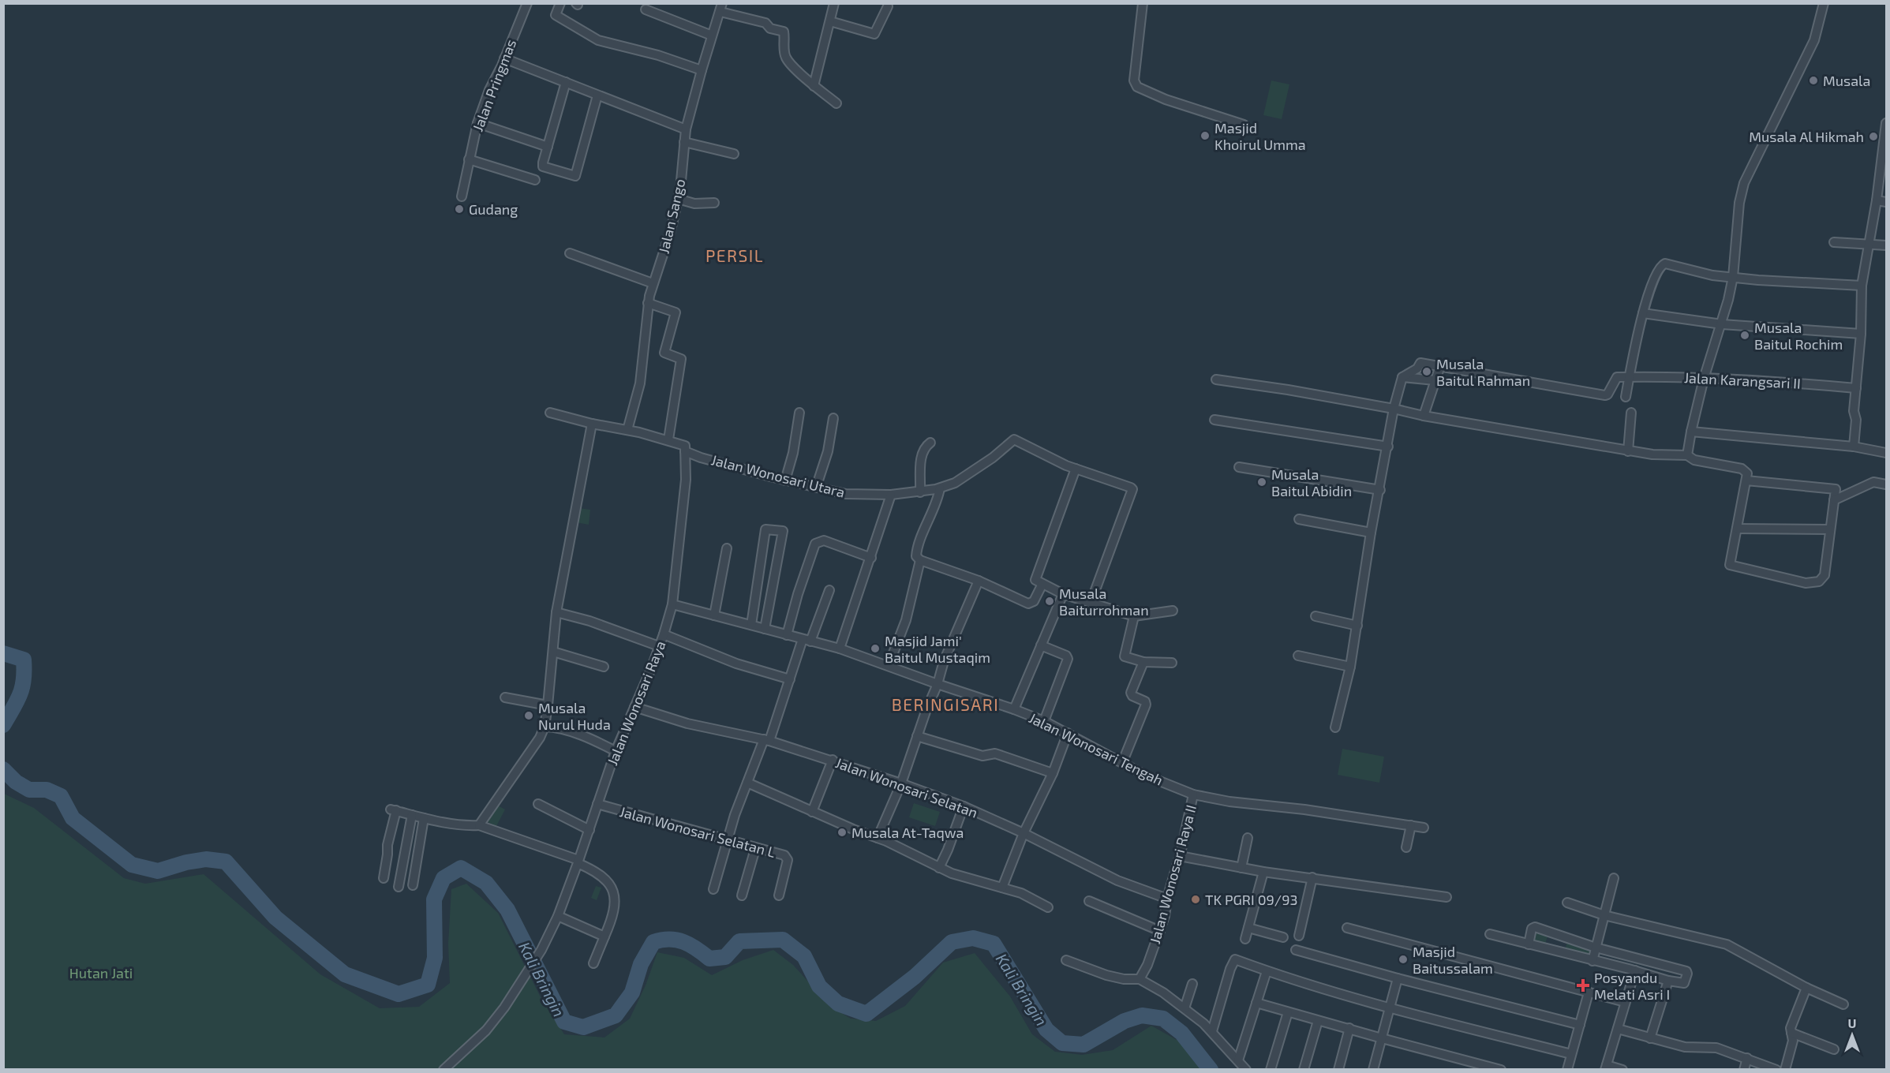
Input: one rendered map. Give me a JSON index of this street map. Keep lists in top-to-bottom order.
{
  "streets": {
    "street": [
      "Jalan Pringmas",
      "Jalan Sango",
      "Jalan Karangsari II",
      "Jalan Wonosari Utara",
      "Jalan Wonosari Raya",
      "Jalan Wonosari Tengah",
      "Jalan Wonosari Selatan",
      "Jalan Wonosari Selatan L",
      "Jalan Wonosari Raya II"
    ]
  },
  "crossings": [
    ["Jalan Sango", "Jalan Wonosari Utara"],
    ["Jalan Wonosari Utara", "Jalan Wonosari Raya"],
    ["Jalan Wonosari Raya", "Jalan Wonosari Tengah"],
    ["Jalan Wonosari Raya", "Jalan Wonosari Selatan"],
    ["Jalan Wonosari Raya", "Jalan Wonosari Selatan L"],
    ["Jalan Wonosari Tengah", "Jalan Wonosari Raya II"],
    ["Jalan Wonosari Selatan", "Jalan Wonosari Raya II"]
  ],
  "districts": ["PERSIL", "BERINGISARI"],
  "water": ["Kali Bringin"],
  "parks": ["Hutan Jati"],
  "places": {
    "other": [
      "Musala",
      "Masjid Khoirul Umma",
      "Musala Al Hikmah",
      "Gudang",
      "Musala Baitul Rochim",
      "Musala Baitul Rahman",
      "Musala Baitul Abidin",
      "Musala Baiturrohman",
      "Masjid Jami' Baitul Mustaqim",
      "Musala Nurul Huda",
      "Musala At-Taqwa",
      "TK PGRI 09/93",
      "Masjid Baitussalam"
    ],
    "health": ["Posyandu Melati Asri I"]
  },
  "north": "top"
}
